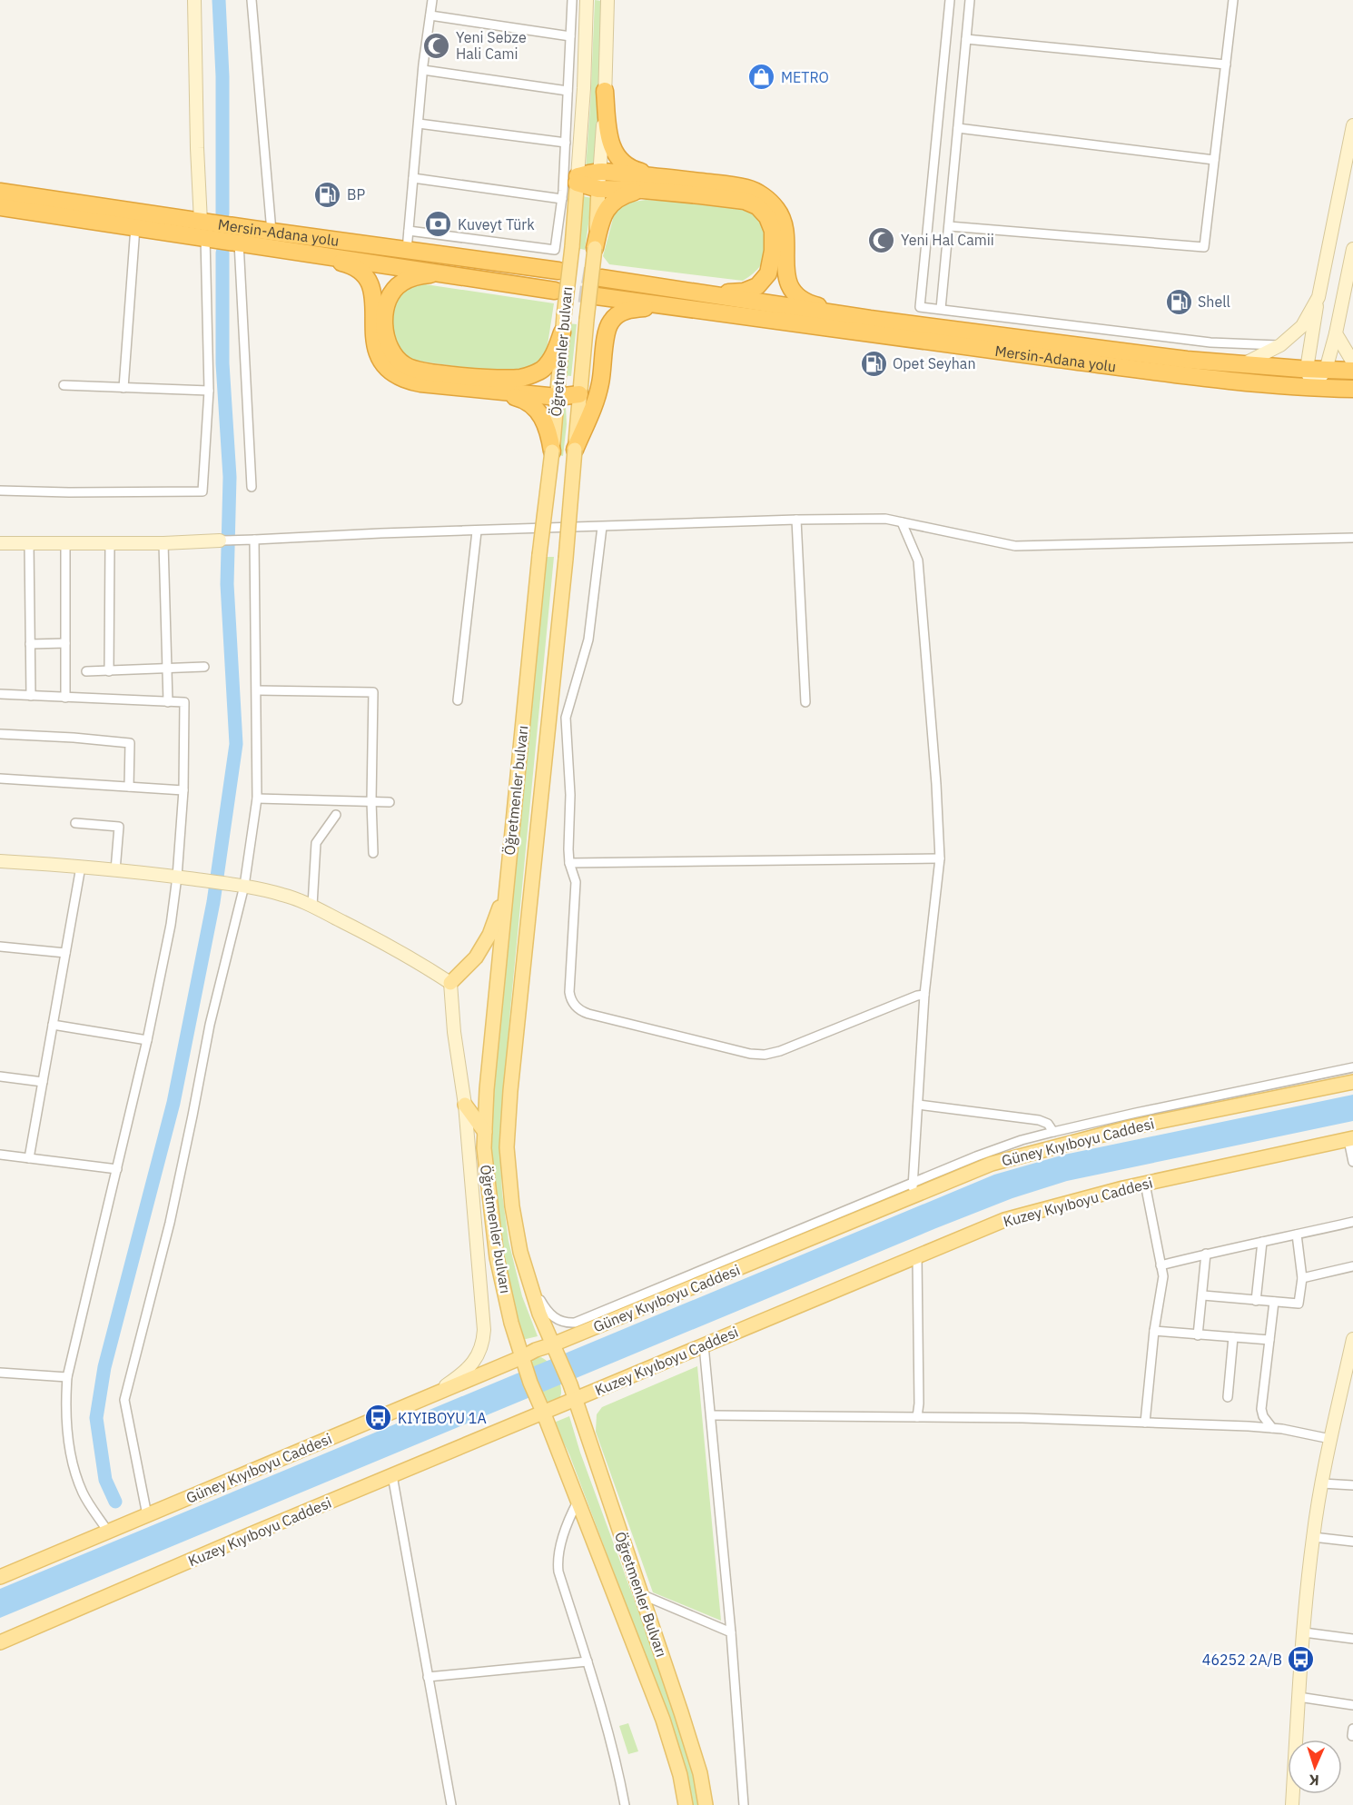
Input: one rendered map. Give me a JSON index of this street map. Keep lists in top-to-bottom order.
{
  "streets": {
    "highway": ["Mersin-Adana yolu"],
    "main road": [
      "Öğretmenler bulvarı",
      "Güney Kıyıboyu Caddesi",
      "Kuzey Kıyıboyu Caddesi",
      "Öğretmenler Bulvarı"
    ]
  },
  "crossings": [
    ["Mersin-Adana yolu", "Öğretmenler bulvarı"],
    ["Öğretmenler bulvarı", "Güney Kıyıboyu Caddesi"],
    ["Öğretmenler bulvarı", "Kuzey Kıyıboyu Caddesi"],
    ["Öğretmenler bulvarı", "Öğretmenler Bulvarı"],
    ["Kuzey Kıyıboyu Caddesi", "Öğretmenler Bulvarı"]
  ],
  "places": {
    "mosque": ["Yeni Sebze Hali Cami", "Yeni Hal Camii"],
    "shop": ["METRO"],
    "fuel station": ["BP", "Shell", "Opet Seyhan"],
    "bank": ["Kuveyt Türk"],
    "bus stop": ["KIYIBOYU 1A", "46252 2A/B"]
  },
  "north": "bottom"
}
